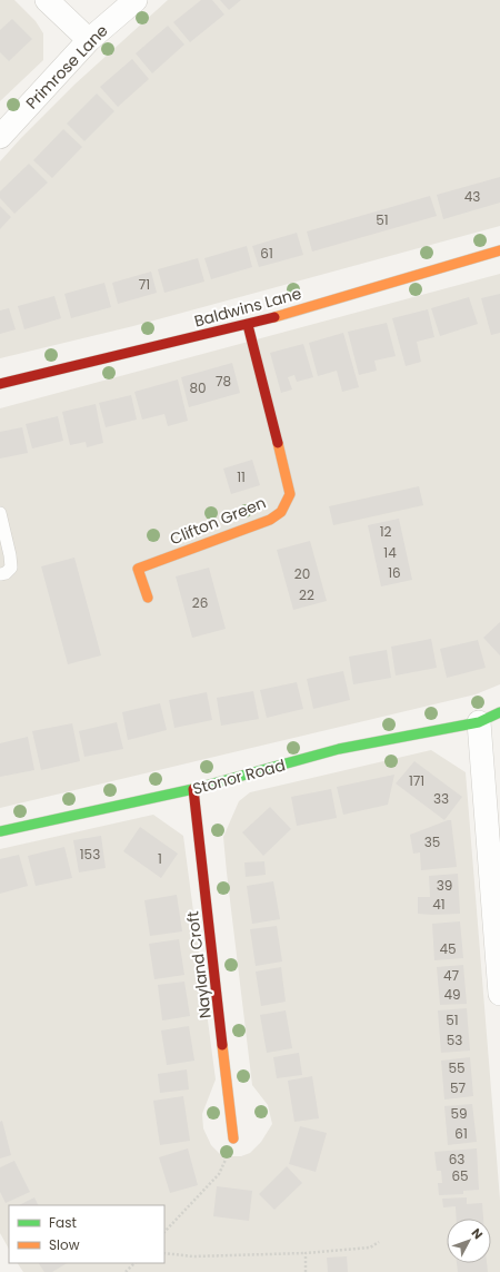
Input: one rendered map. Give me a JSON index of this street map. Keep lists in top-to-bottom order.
{
  "streets": {
    "street": [
      "Primrose Lane",
      "Baldwins Lane",
      "Clifton Green",
      "Stonor Road",
      "Nayland Croft"
    ]
  },
  "crossings": [
    ["Baldwins Lane", "Clifton Green"],
    ["Stonor Road", "Nayland Croft"]
  ],
  "house_numbers": [
    "43",
    "51",
    "61",
    "71",
    "78",
    "80",
    "11",
    "12",
    "14",
    "16",
    "20",
    "22",
    "26",
    "171",
    "33",
    "35",
    "153",
    "1",
    "39",
    "41",
    "45",
    "47",
    "49",
    "51",
    "53",
    "55",
    "57",
    "59",
    "61",
    "63",
    "65"
  ],
  "legend": ["Fast", "Slow"],
  "north": "top right"
}
